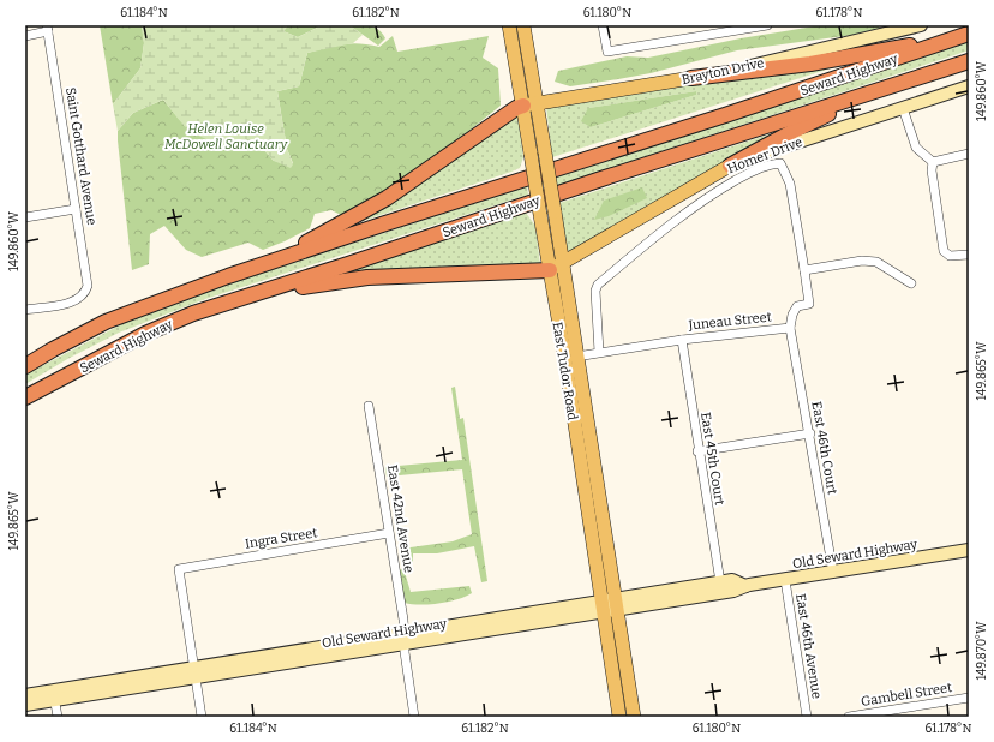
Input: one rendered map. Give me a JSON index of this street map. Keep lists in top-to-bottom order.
{
  "streets": {
    "highway": ["Seward Highway"],
    "main road": [
      "Brayton Drive",
      "Homer Drive",
      "East Tudor Road",
      "Old Seward Highway"
    ],
    "street": [
      "Saint Gotthard Avenue",
      "Juneau Street",
      "East 46th Court",
      "East 45th Court",
      "East 42nd Avenue",
      "Ingra Street",
      "East 46th Avenue",
      "Gambell Street"
    ]
  },
  "crossings": [
    ["Brayton Drive", "East Tudor Road"],
    ["Homer Drive", "Juneau Street"],
    ["Homer Drive", "East Tudor Road"],
    ["Juneau Street", "East Tudor Road"],
    ["Juneau Street", "East 46th Court"],
    ["Juneau Street", "East 45th Court"],
    ["East Tudor Road", "Old Seward Highway"],
    ["East 46th Court", "Old Seward Highway"],
    ["East 45th Court", "Old Seward Highway"],
    ["East 42nd Avenue", "Ingra Street"],
    ["East 42nd Avenue", "Old Seward Highway"],
    ["Ingra Street", "Old Seward Highway"],
    ["Old Seward Highway", "East 46th Avenue"]
  ],
  "parks": ["Helen Louise McDowell Sanctuary"],
  "coordinates": [
    "61.184°N",
    "61.182°N",
    "61.180°N",
    "61.178°N",
    "149.860°W",
    "149.865°W",
    "149.870°W"
  ]
}
